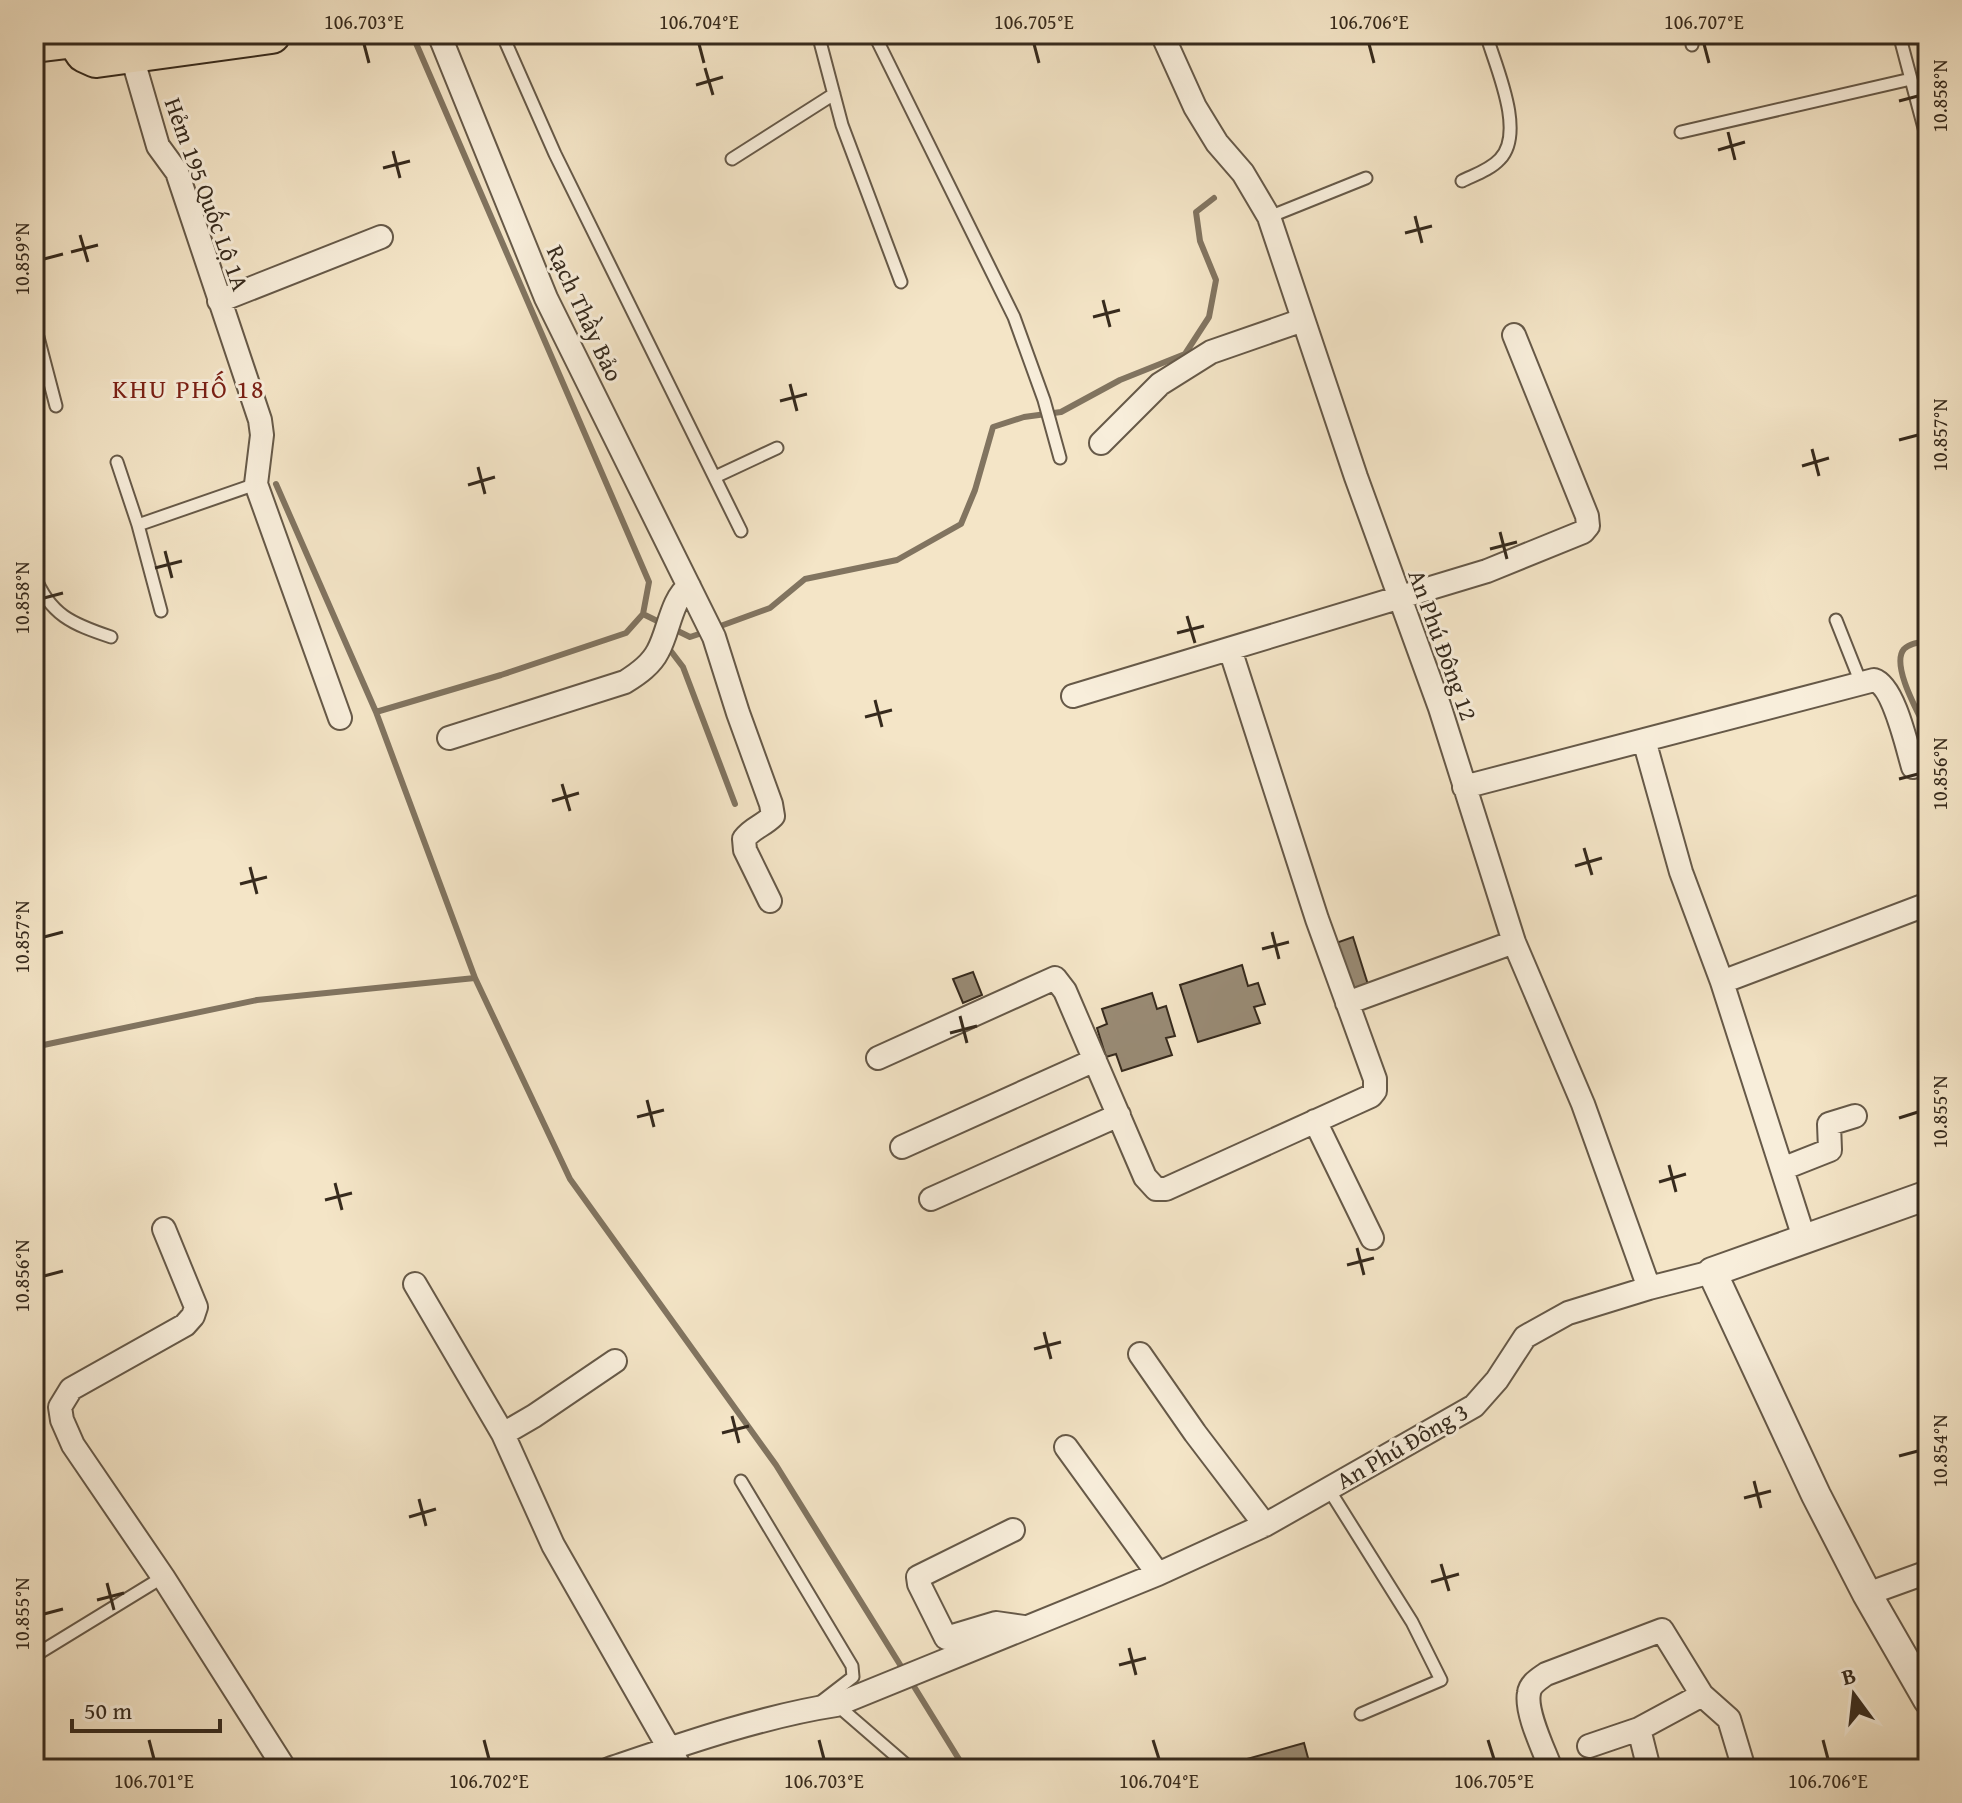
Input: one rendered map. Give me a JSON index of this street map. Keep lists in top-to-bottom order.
{
  "streets": {
    "street": [
      "Hẻm 195 Quốc Lộ 1A",
      "Rạch Thầy Bảo",
      "An Phú Đông 12",
      "An Phú Đông 3"
    ]
  },
  "crossings": [
    ["An Phú Đông 12", "An Phú Đông 3"]
  ],
  "districts": ["KHU PHỐ 18"],
  "scale_bar": "50 m",
  "north": "top",
  "coordinates": [
    "106.703°E",
    "106.704°E",
    "106.705°E",
    "106.706°E",
    "106.707°E",
    "10.858°N",
    "10.859°N",
    "10.857°N",
    "10.856°N",
    "10.855°N",
    "10.854°N",
    "106.701°E",
    "106.702°E"
  ]
}
